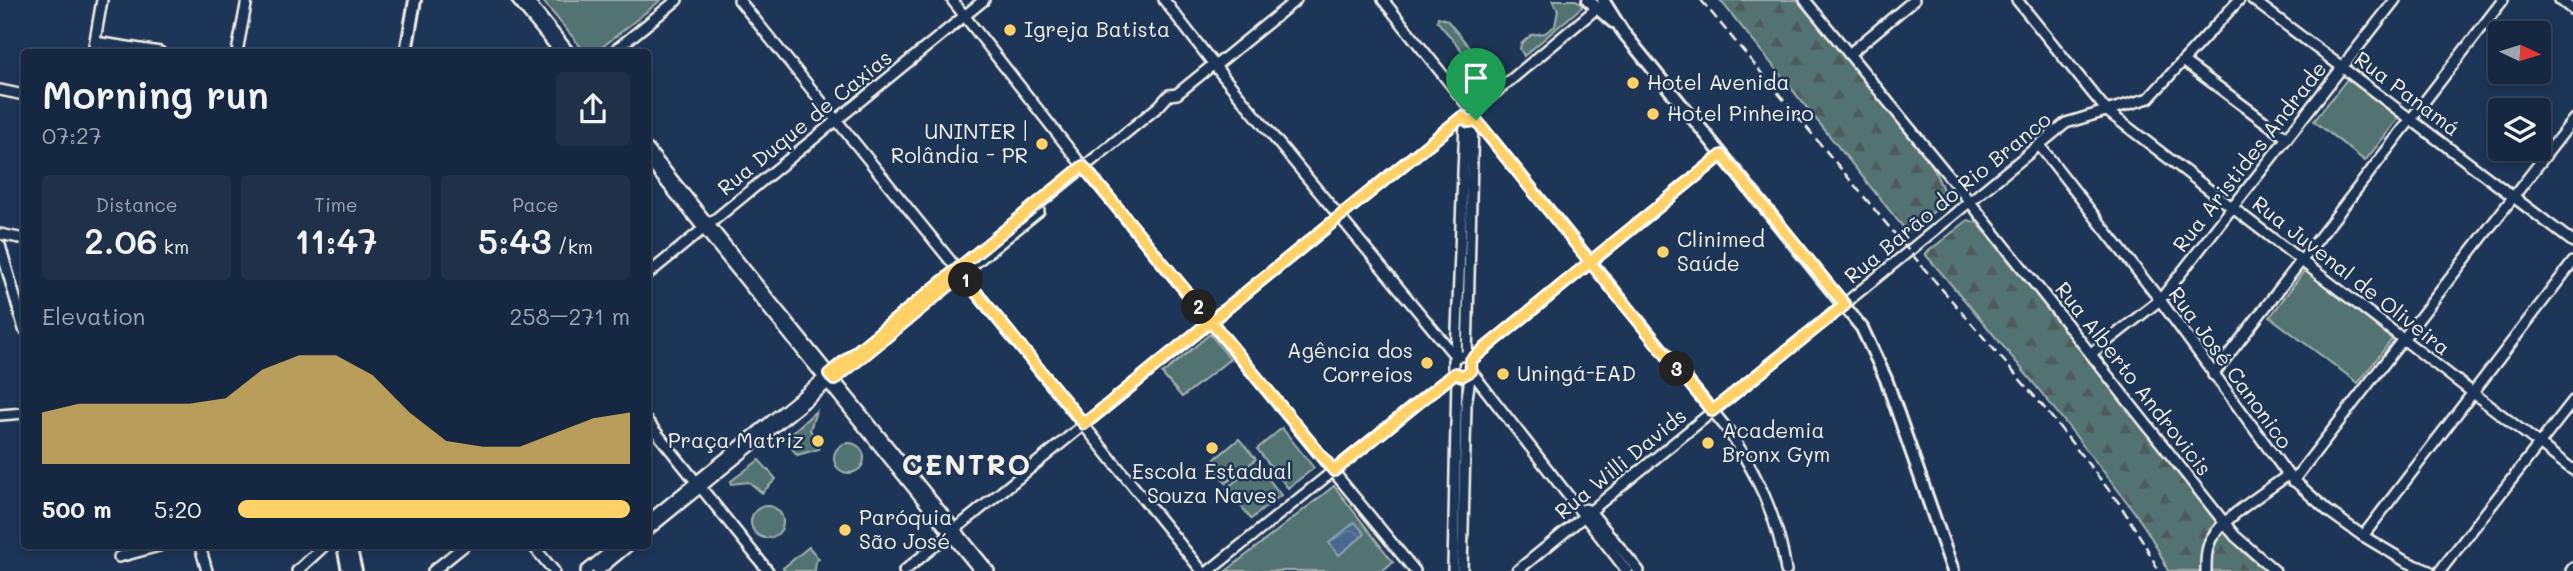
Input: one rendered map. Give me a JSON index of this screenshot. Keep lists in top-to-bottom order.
{
  "streets": {
    "street": [
      "Rua Panamá",
      "Rua Duque de Caxias",
      "Rua Aristides Andrade",
      "Rua Barão do Rio Branco",
      "Rua Juvenal de Oliveira",
      "Rua José Canonico",
      "Rua Alberto Androvicis",
      "Rua Willi Davids"
    ]
  },
  "crossings": [
    ["Rua Panamá", "Rua Aristides Andrade"],
    ["Rua Aristides Andrade", "Rua Juvenal de Oliveira"],
    ["Rua Aristides Andrade", "Rua José Canonico"],
    ["Rua Aristides Andrade", "Rua Alberto Androvicis"],
    ["Rua Barão do Rio Branco", "Rua Juvenal de Oliveira"],
    ["Rua Barão do Rio Branco", "Rua José Canonico"],
    ["Rua Barão do Rio Branco", "Rua Alberto Androvicis"],
    ["Rua Barão do Rio Branco", "Rua Willi Davids"]
  ],
  "districts": ["CENTRO"],
  "places": [
    "Igreja Batista",
    "Hotel Avenida",
    "Hotel Pinheiro",
    "UNINTER | Rolândia - PR",
    "Clinimed Saúde",
    "Agência dos Correios",
    "Uningá-EAD",
    "Praça Matriz",
    "Academia Bronx Gym",
    "Escola Estadual Souza Naves",
    "Paróquia São José"
  ],
  "north": "right",
  "page": {
    "heading": ["Morning run", "07:27"],
    "stats": [
      ["Distance", "2.06 km"],
      ["Time", "11:47"],
      ["Pace", "5:43 /km"]
    ],
    "pins": ["1", "2", "3"],
    "chart": ["Elevation", "258–271 m"],
    "list": [
      {
        "name": "500 m",
        "note": "5:20"
      }
    ]
  }
}
